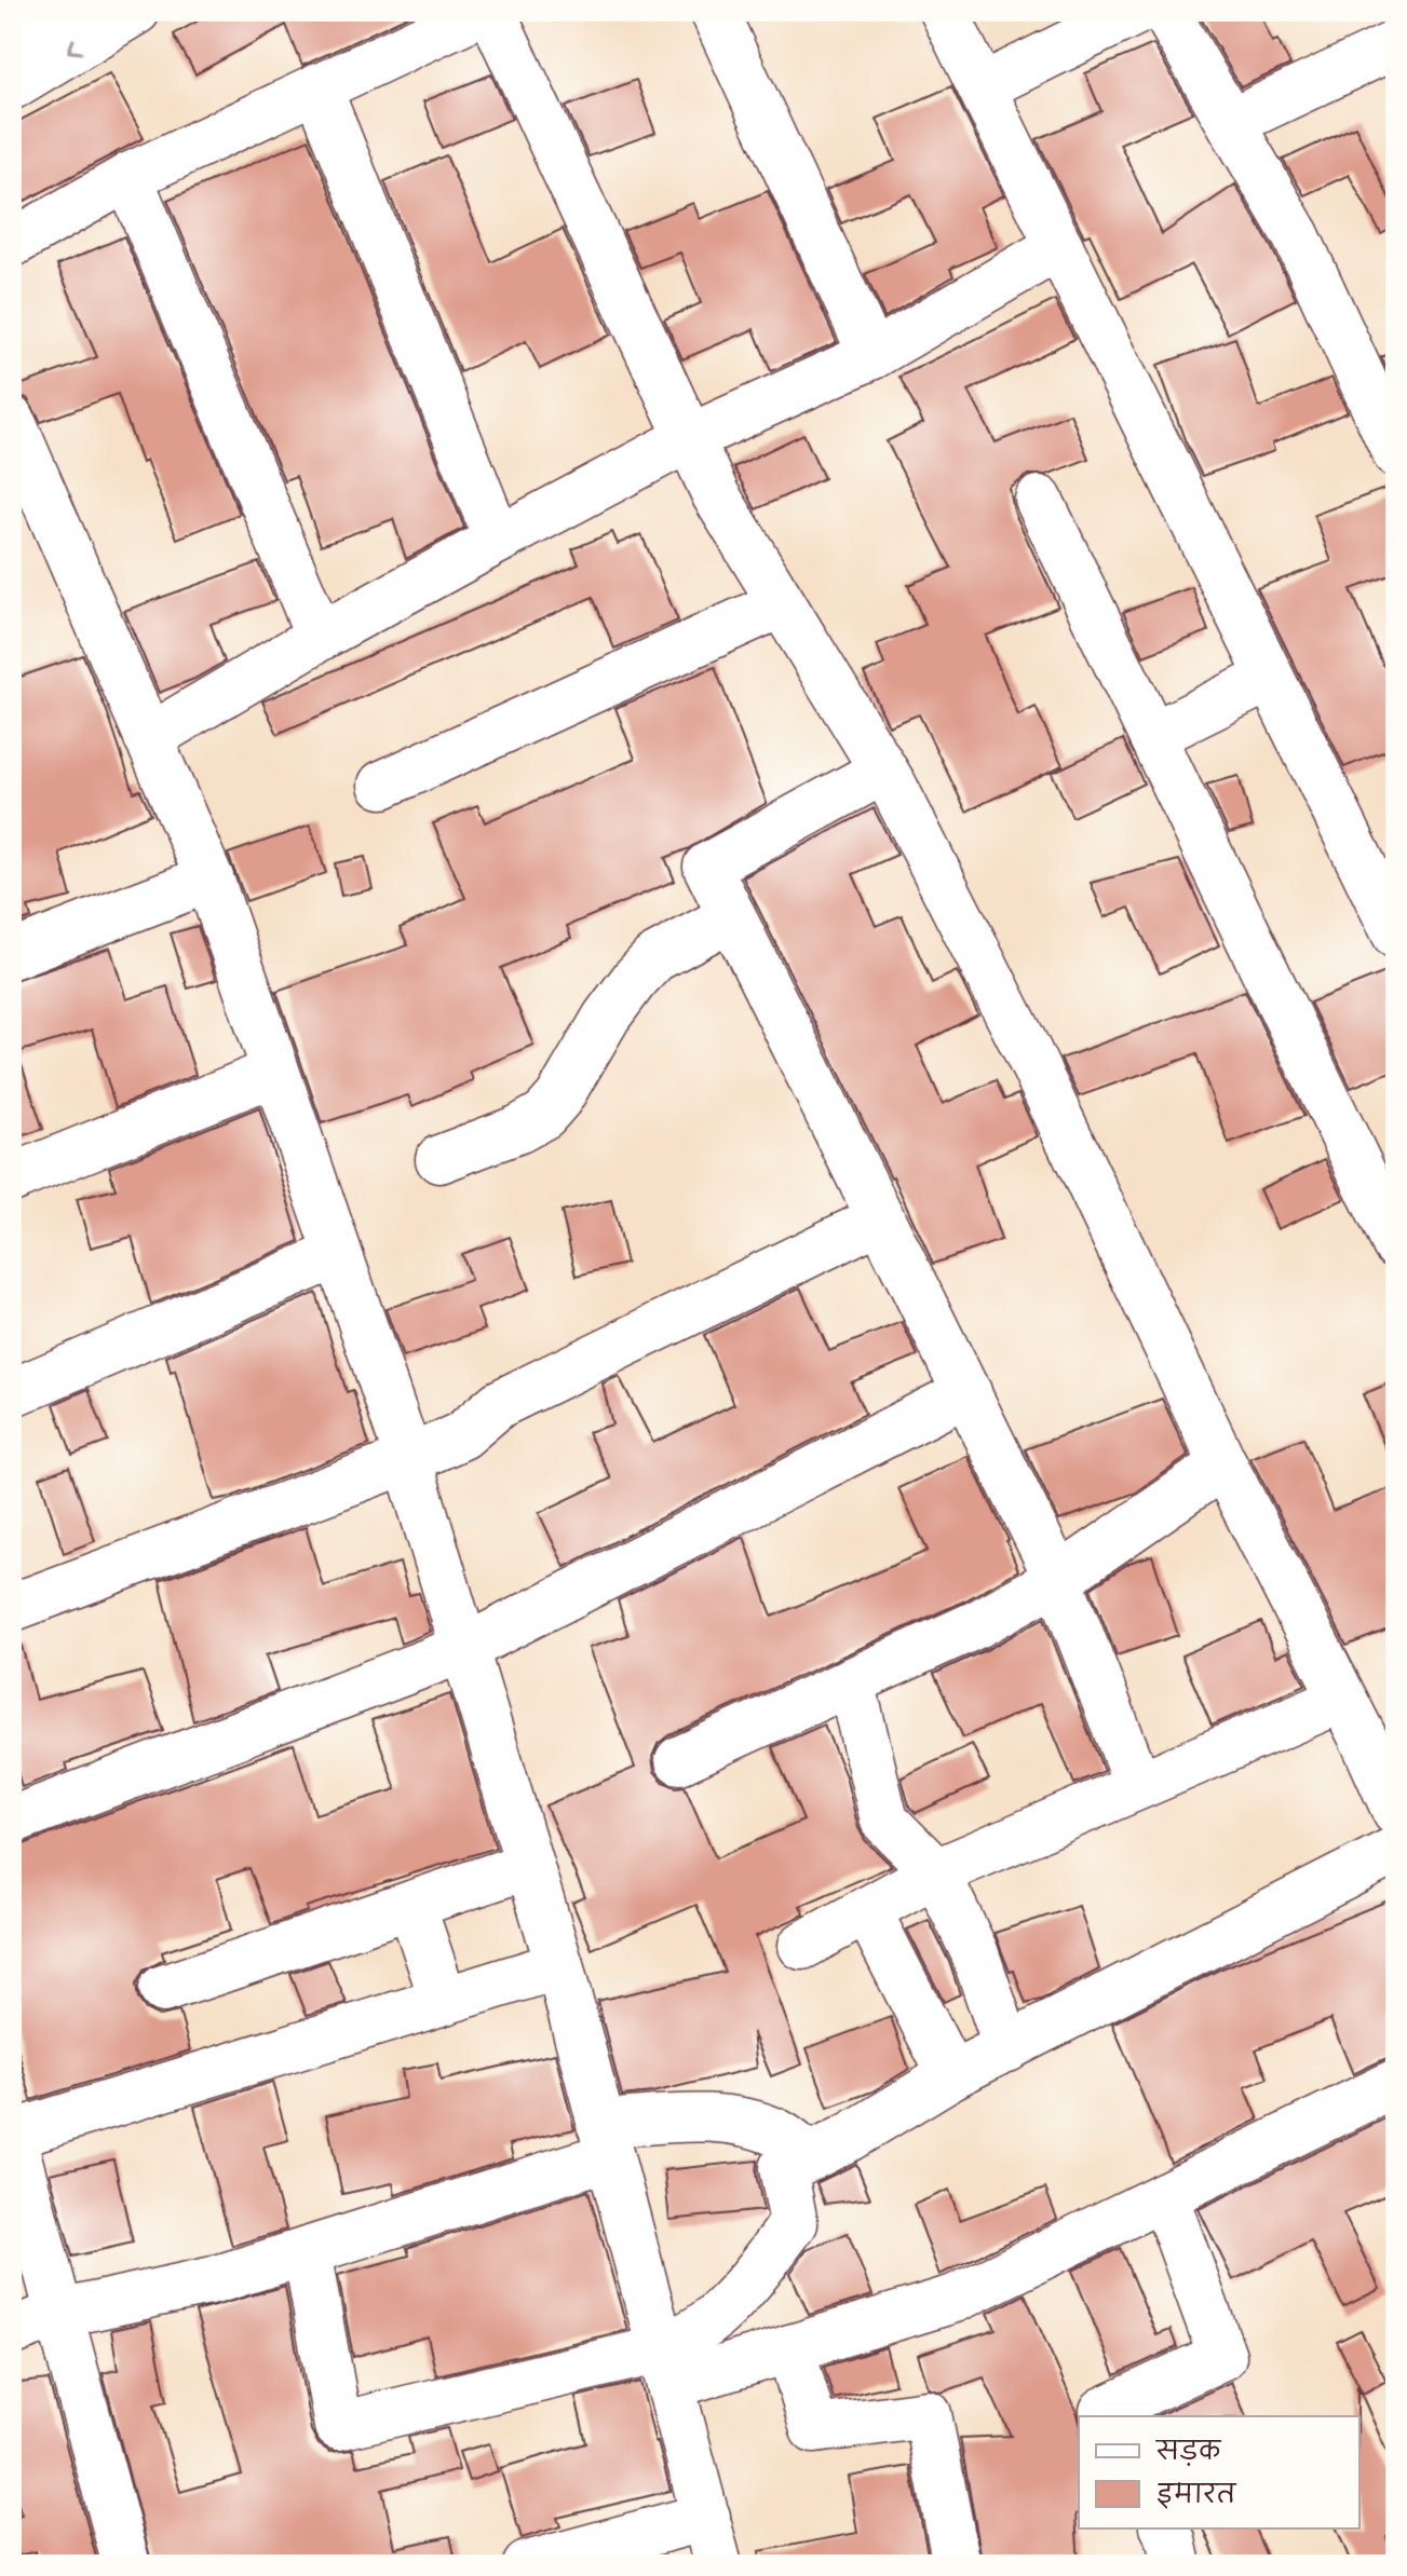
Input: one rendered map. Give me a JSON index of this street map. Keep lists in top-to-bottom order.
{
  "legend": ["सड़क", "इमारत"]
}
